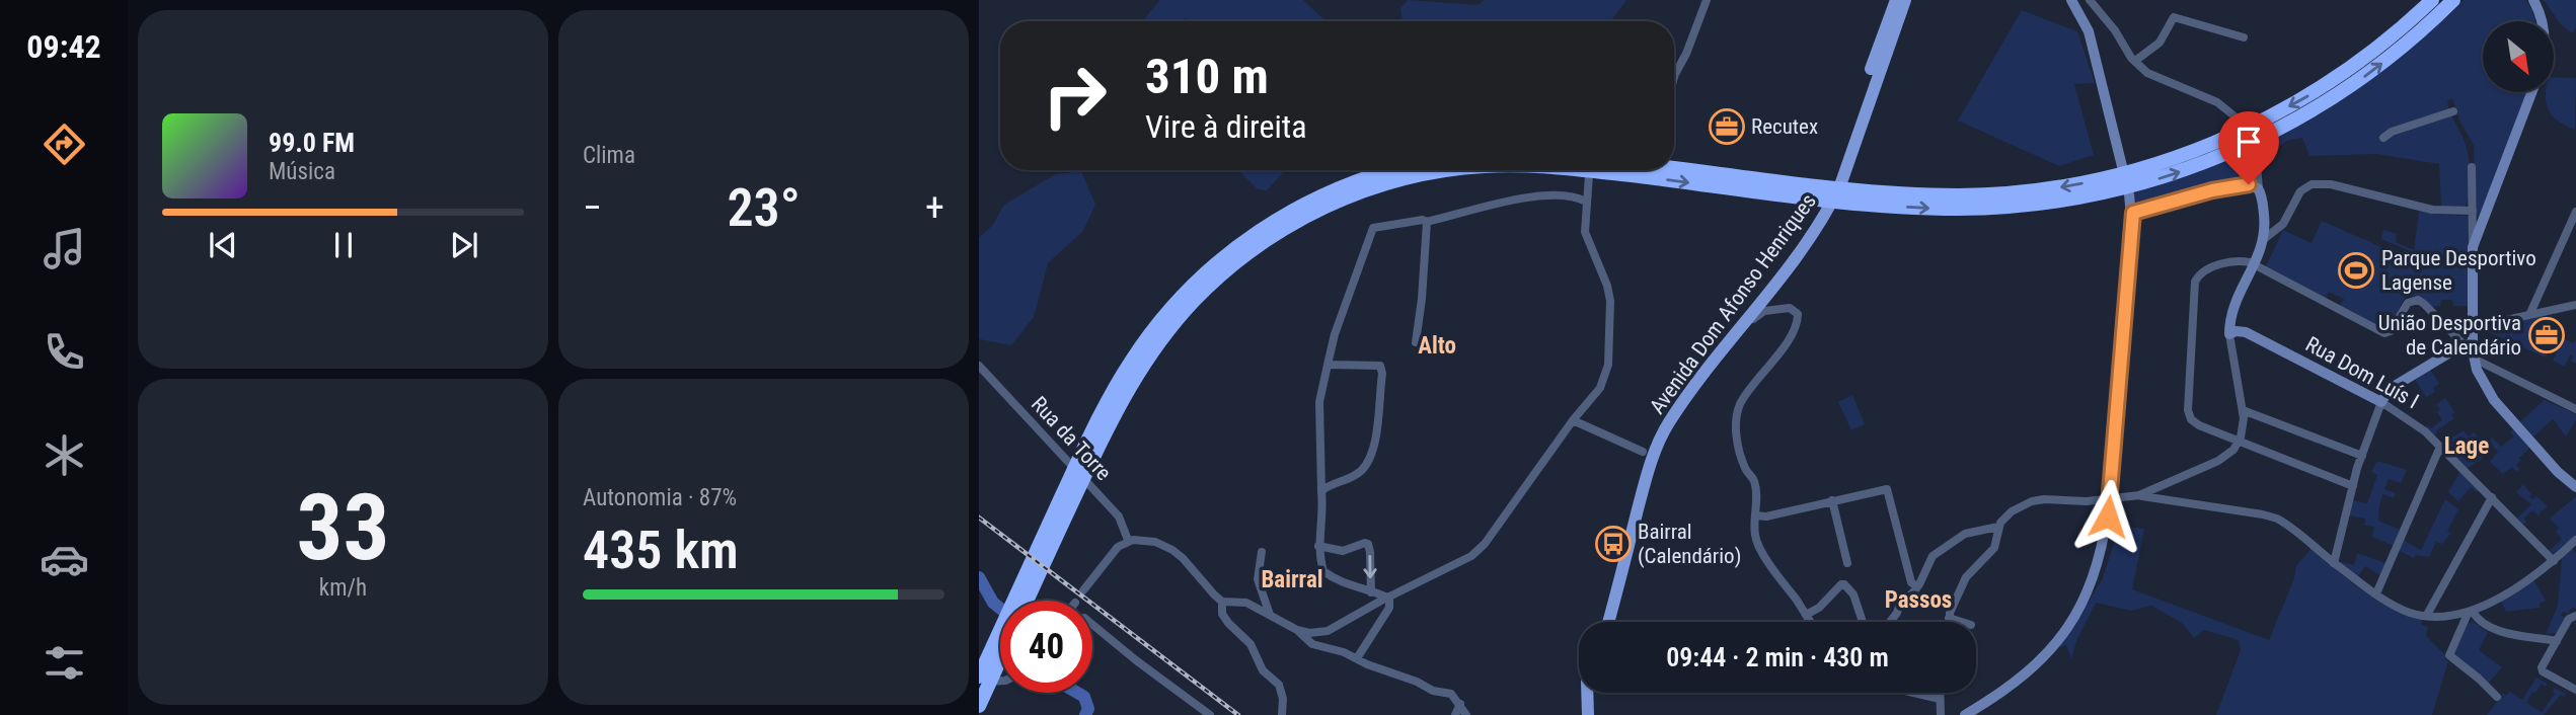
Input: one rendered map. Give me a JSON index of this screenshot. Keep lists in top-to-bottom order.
{
  "streets": {
    "main road": ["Avenida Dom Afonso Henriques"],
    "street": ["Rua Dom Luís I", "Rua da Torre"]
  },
  "districts": [
    "Alto",
    "Lage",
    "Bairral",
    "Passos"
  ],
  "places": {
    "office": ["Recutex", "União Desportiva de Calendário"],
    "sports": ["Parque Desportivo Lagense"],
    "bus stop": ["Bairral (Calendário)"]
  },
  "north": "bottom right",
  "page": {
    "tabs": "09:42",
    "tile": [
      "Clima",
      ["33", "km/h"],
      ["Autonomia · 87%", "435 km"]
    ],
    "turn": ["310 m", "Vire à direita"],
    "song": ["99.0 FM", "Música"],
    "heat": ["−", "23°", "+"],
    "limit": "40",
    "trip": "09:44 · 2 min · 430 m"
  }
}
